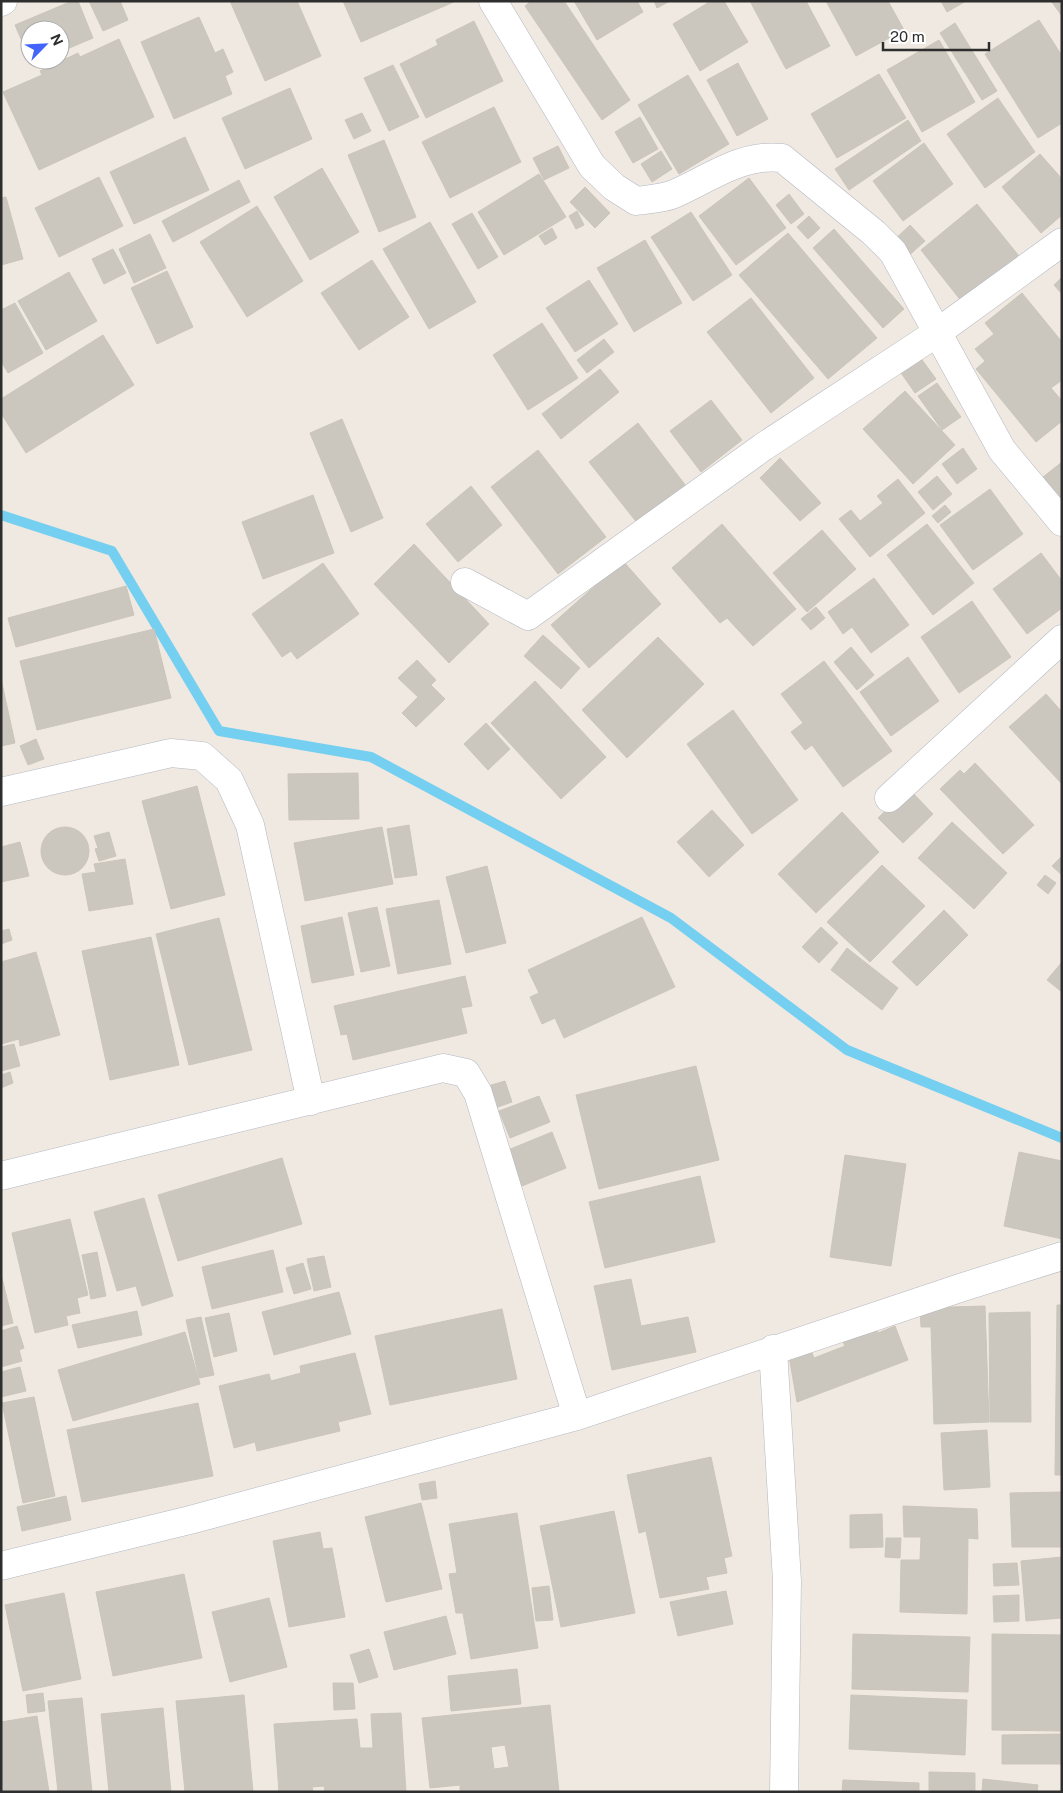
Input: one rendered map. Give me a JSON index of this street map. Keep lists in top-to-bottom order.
{
  "scale_bar": "20 m",
  "north": "top right"
}
